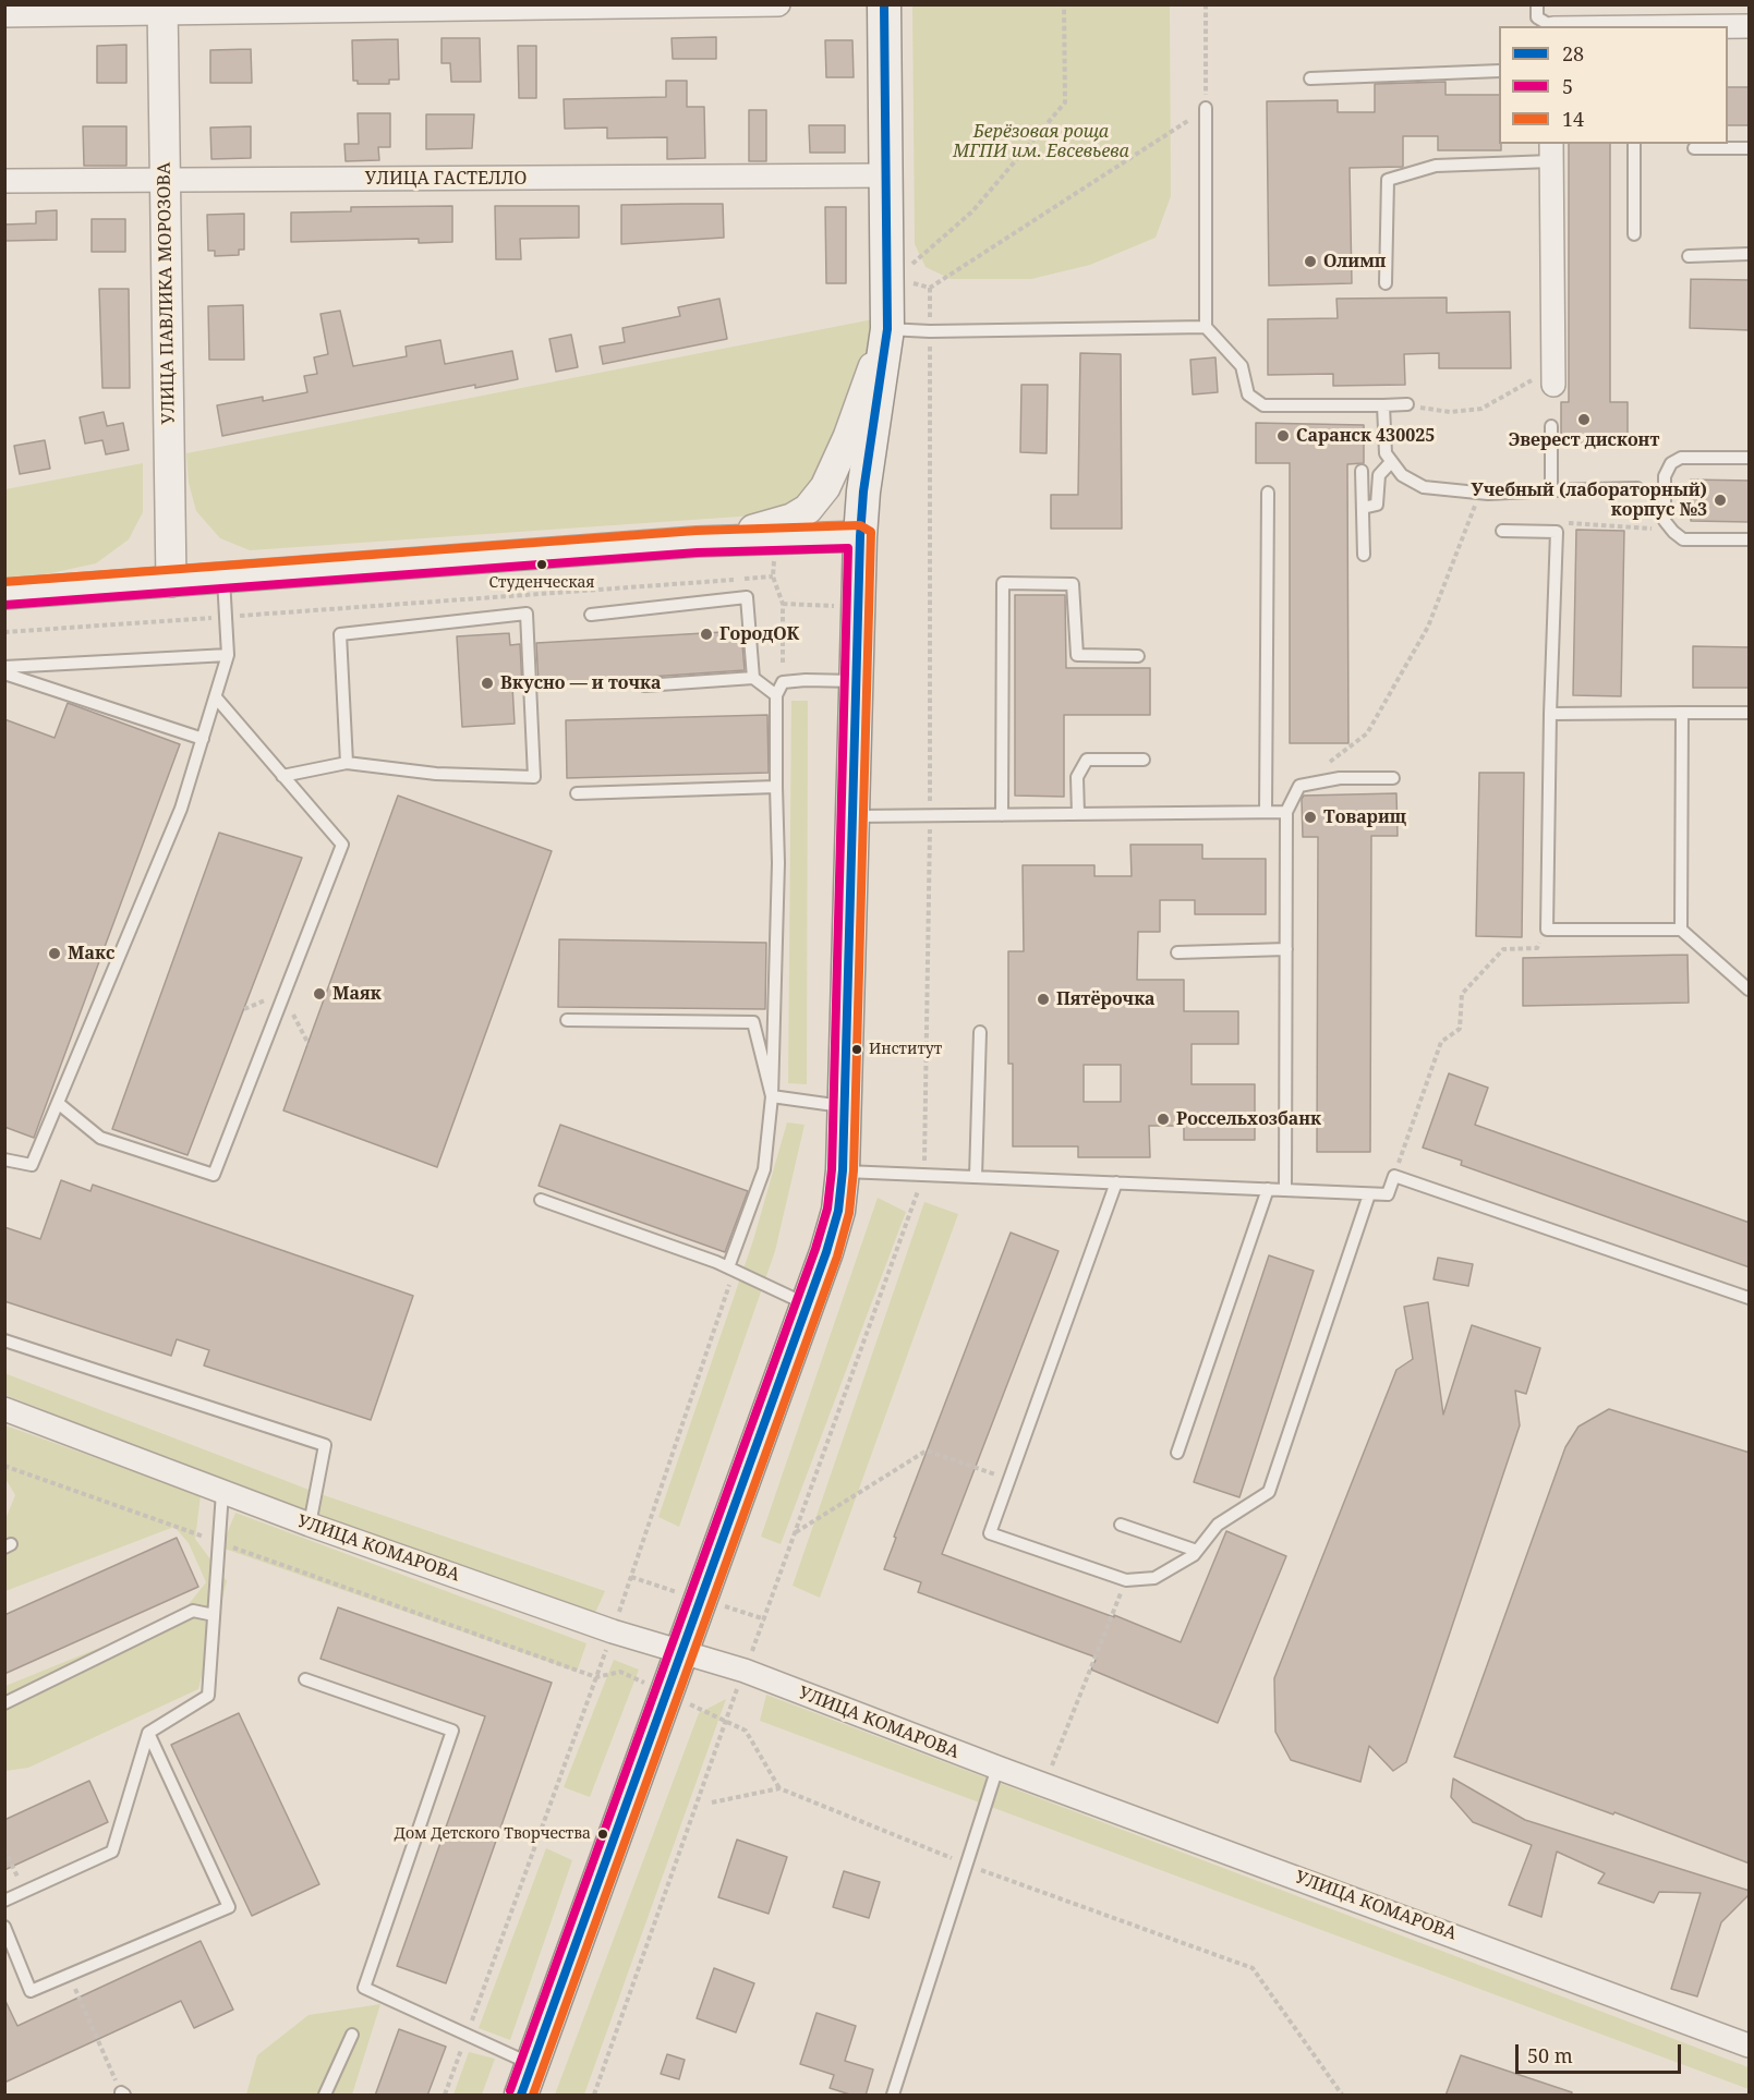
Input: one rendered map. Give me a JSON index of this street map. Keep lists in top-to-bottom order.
{
  "streets": {
    "street": ["УЛИЦА ГАСТЕЛЛО", "УЛИЦА ПАВЛИКА МОРОЗОВА", "УЛИЦА КОМАРОВА"]
  },
  "crossings": [
    ["УЛИЦА ГАСТЕЛЛО", "УЛИЦА ПАВЛИКА МОРОЗОВА"]
  ],
  "parks": ["Берёзовая роща МГПИ им. Евсевьева"],
  "places": [
    "Олимп",
    "Эверест дисконт",
    "Саранск 430025",
    "Учебный (лабораторный) корпус №3",
    "Студенческая",
    "ГородОК",
    "Вкусно — и точка",
    "Товарищ",
    "Макс",
    "Маяк",
    "Пятёрочка",
    "Институт",
    "Россельхозбанк",
    "Дом Детского Творчества"
  ],
  "lines": ["transit line 28", "transit line 14", "transit line 5"],
  "legend": ["28", "5", "14"],
  "scale_bar": "50 m"
}
